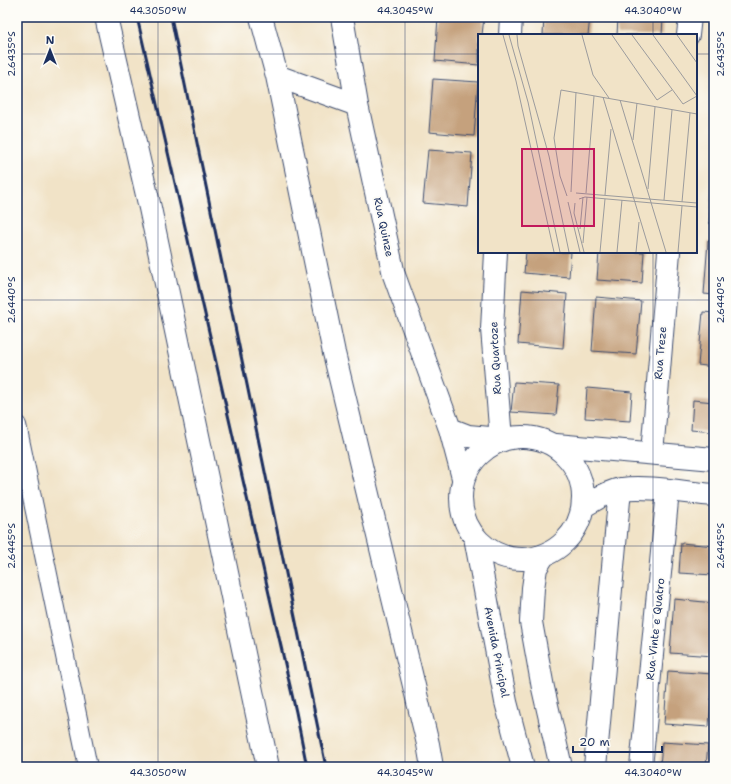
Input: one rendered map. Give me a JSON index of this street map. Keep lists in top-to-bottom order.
{
  "streets": {
    "street": [
      "Rua Quinze",
      "Rua Treze",
      "Rua Quartoze",
      "Rua Vinte e Quatro",
      "Avenida Principal"
    ]
  },
  "crossings": [
    ["Rua Quinze", "Rua Quartoze"],
    ["Rua Quinze", "Avenida Principal"],
    ["Rua Quartoze", "Avenida Principal"]
  ],
  "scale_bar": "20 m",
  "north": "top",
  "coordinates": [
    "44.3050°W",
    "44.3045°W",
    "44.3040°W",
    "2.6435°S",
    "2.6440°S",
    "2.6445°S"
  ]
}
